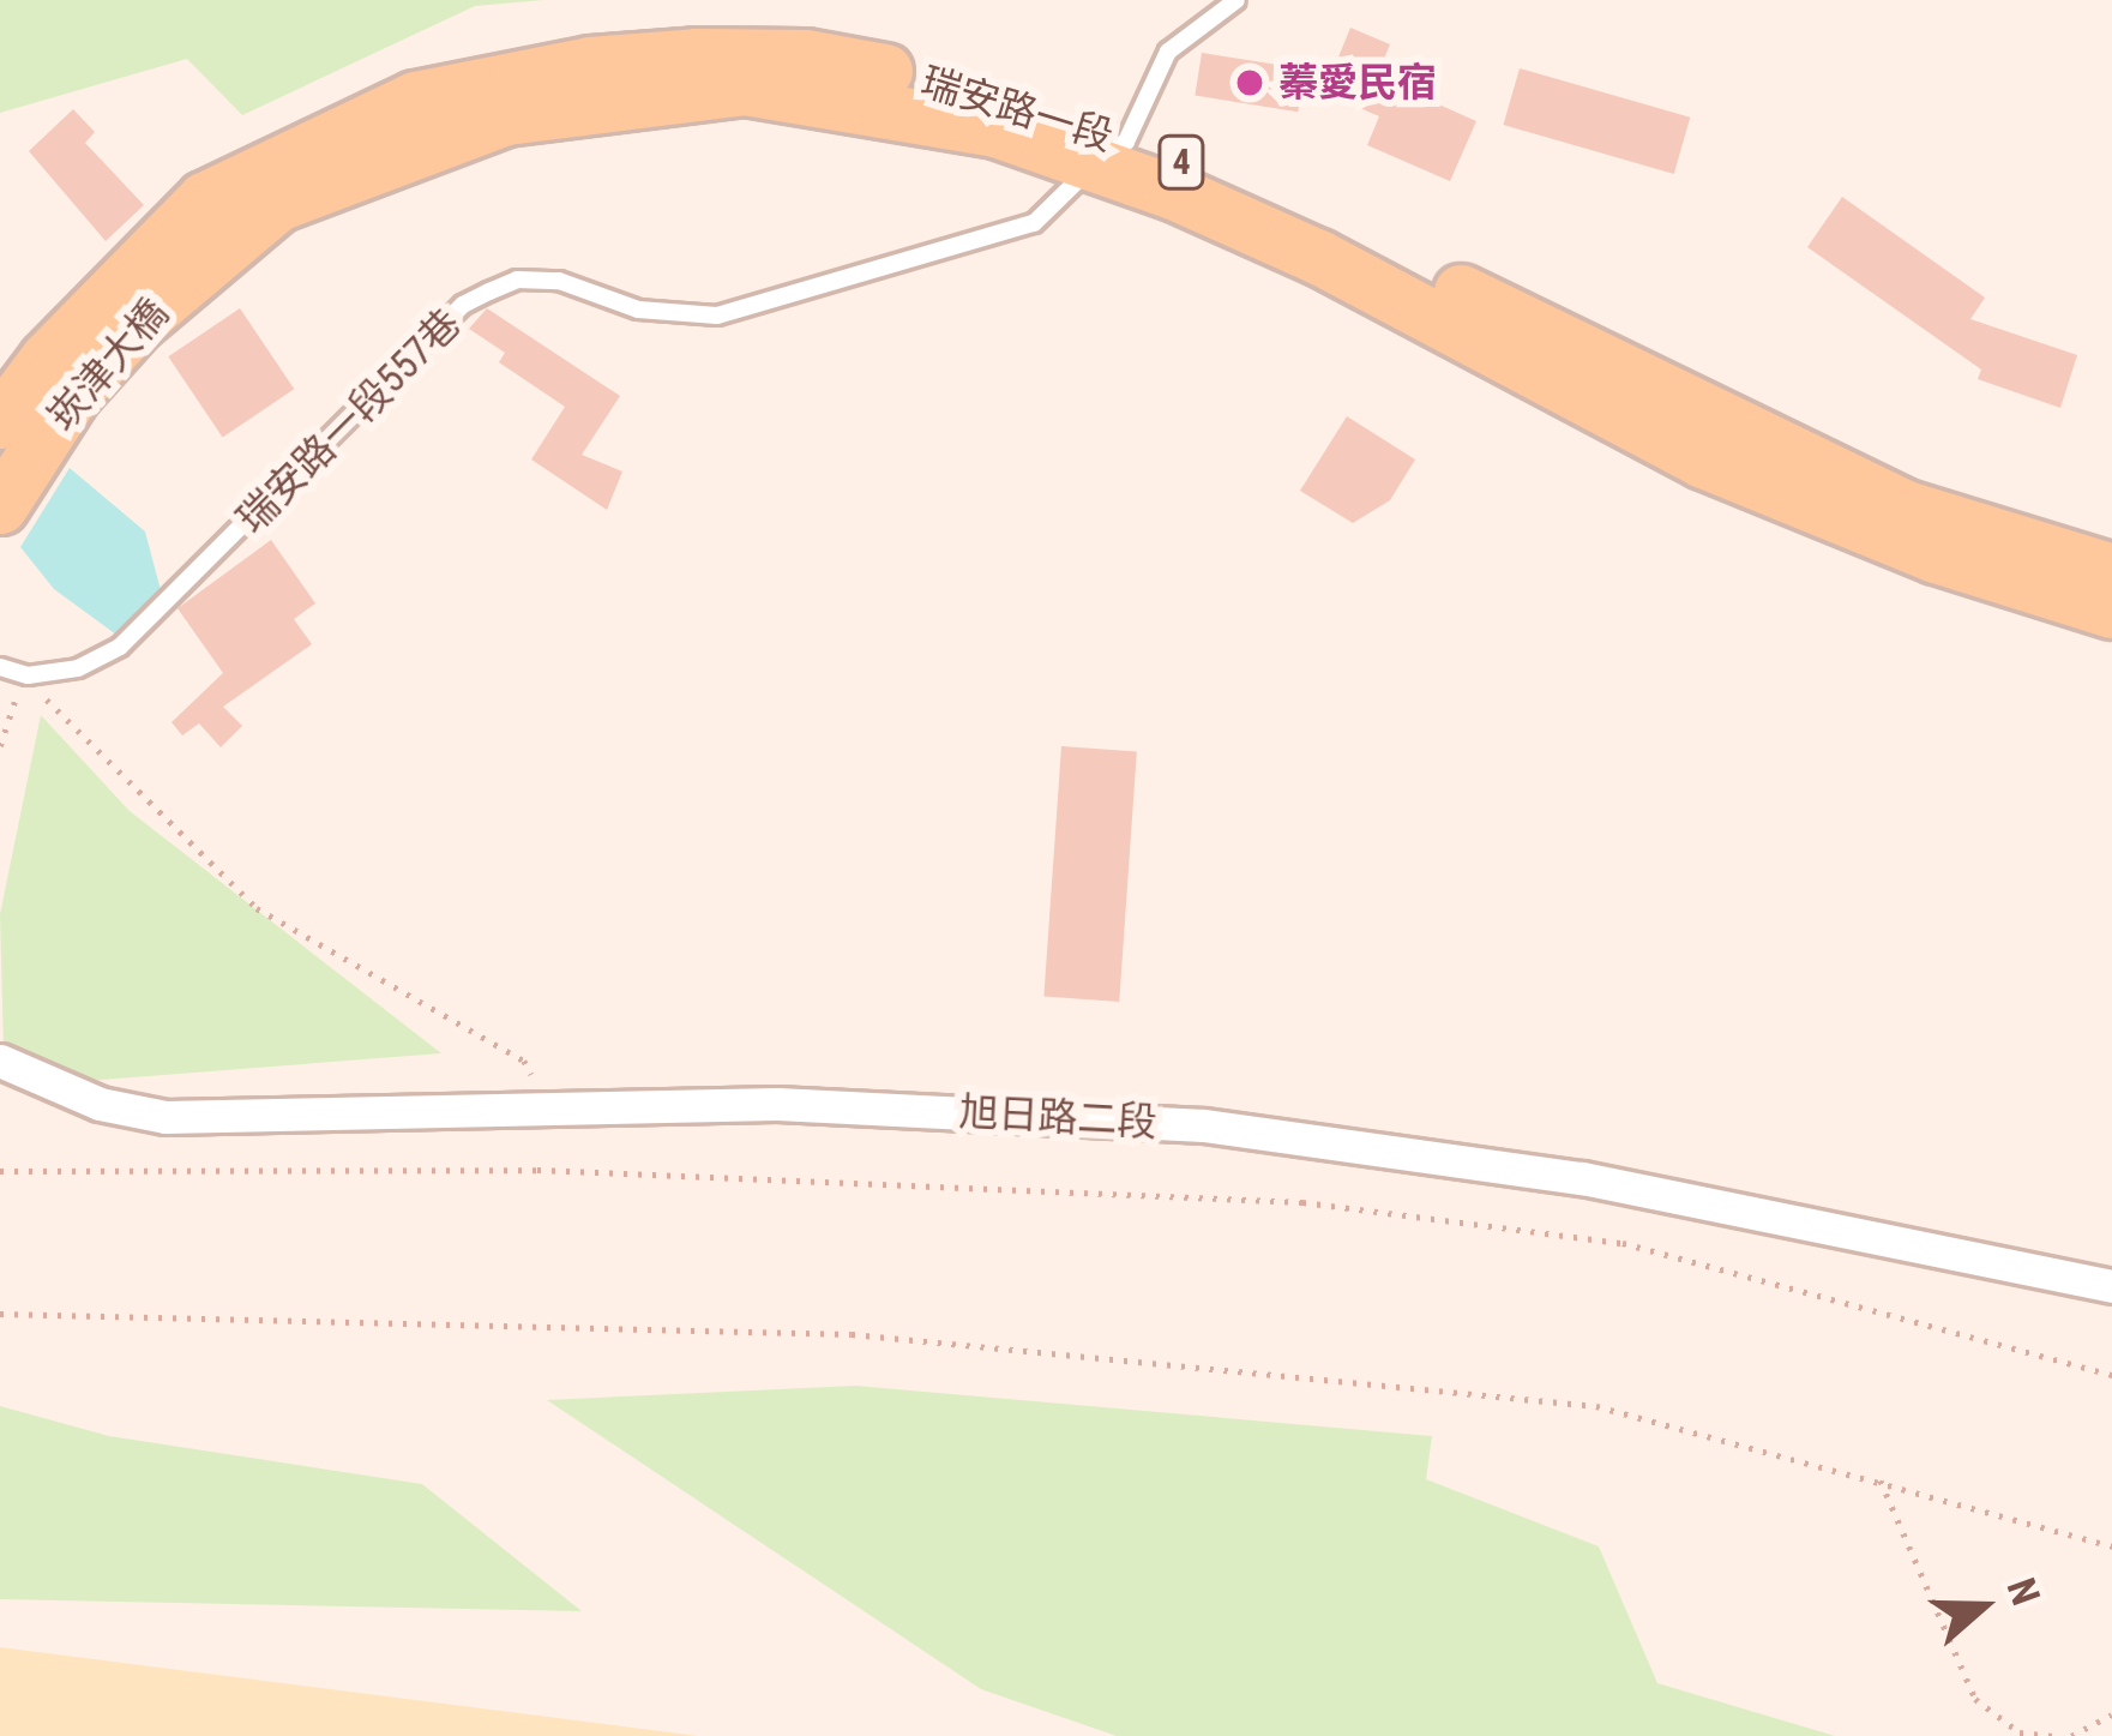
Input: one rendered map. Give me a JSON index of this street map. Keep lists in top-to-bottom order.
{
  "streets": {
    "main road": ["瑞安路一段", "4", "崁津大橋"],
    "street": ["旭日路二段"],
    "lane": ["瑞安路一段557巷"]
  },
  "crossings": [
    ["瑞安路一段", "崁津大橋"],
    ["瑞安路一段", "瑞安路一段557巷"]
  ],
  "places": ["蓁愛民宿"],
  "north": "right"
}
